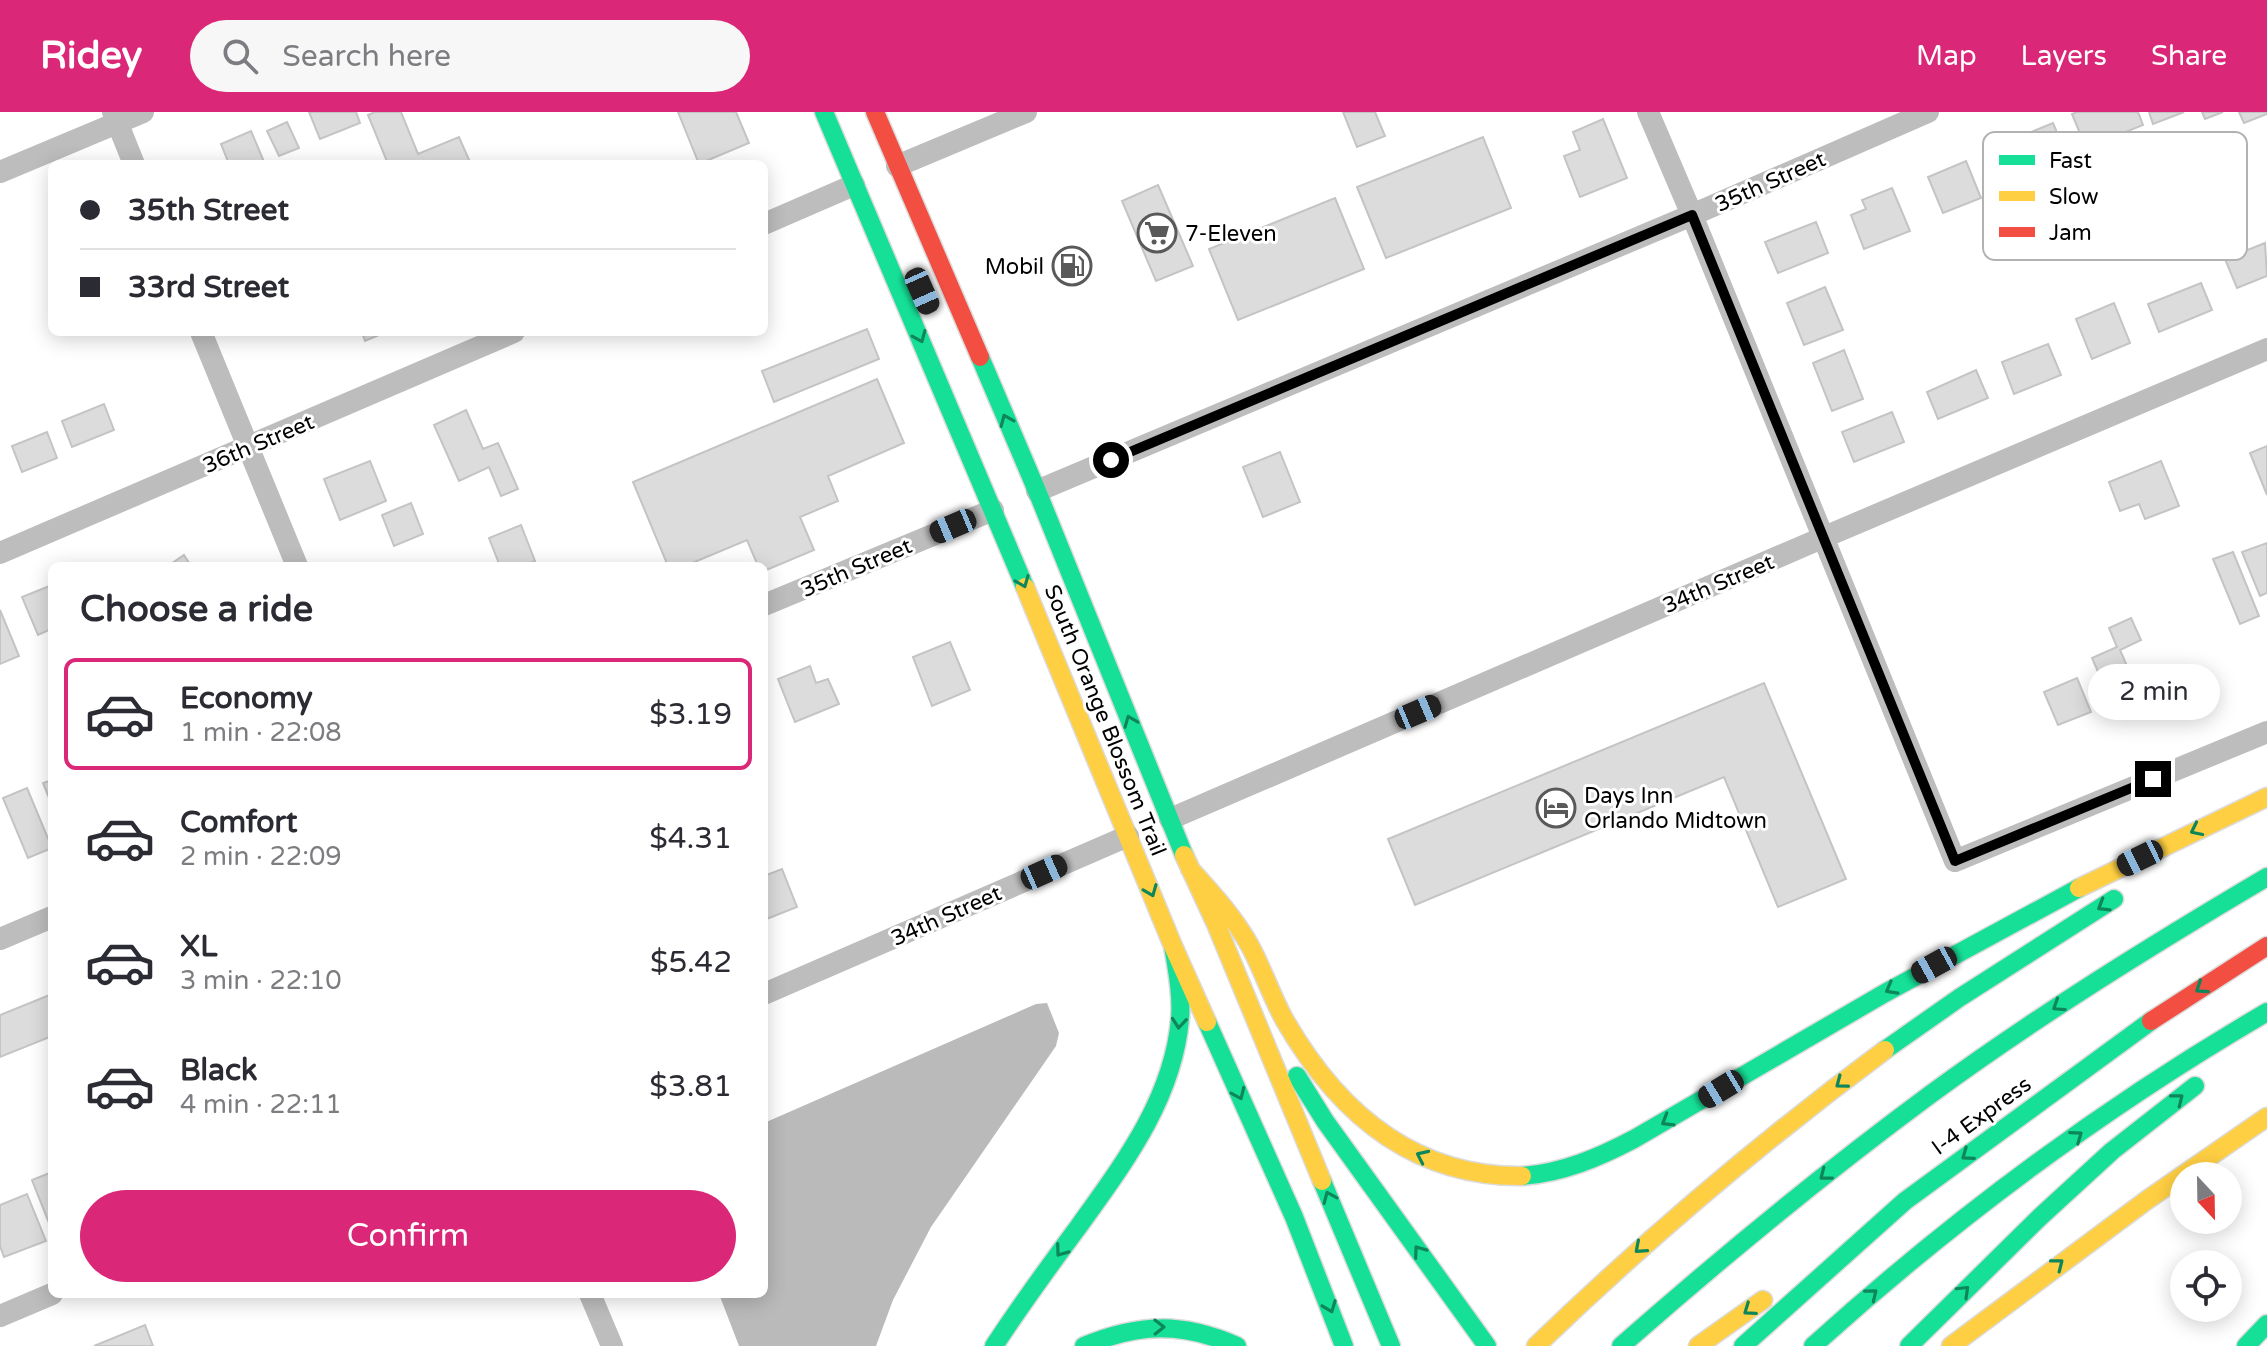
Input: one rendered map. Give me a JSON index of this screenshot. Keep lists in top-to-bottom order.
{
  "streets": {
    "main road": ["South Orange Blossom Trail", "I-4 Express"],
    "street": ["35th Street", "36th Street", "34th Street"]
  },
  "crossings": [
    ["35th Street", "South Orange Blossom Trail"],
    ["34th Street", "South Orange Blossom Trail"]
  ],
  "places": {
    "supermarket": ["7-Eleven"],
    "fuel station": ["Mobil"],
    "hotel": ["Days Inn Orlando Midtown"]
  },
  "legend": ["Fast", "Slow", "Jam"],
  "north": "bottom",
  "page": {
    "header": "Ridey",
    "search": "Search here",
    "nav": ["Map", "Layers", "Share"],
    "banner": ["35th Street", "33rd Street"],
    "heading": "Choose a ride",
    "list": [
      {
        "name": "Economy",
        "note": "1 min · 22:08",
        "value": "$3.19"
      },
      {
        "name": "Comfort",
        "note": "2 min · 22:09",
        "value": "$4.31"
      },
      {
        "name": "XL",
        "note": "3 min · 22:10",
        "value": "$5.42"
      },
      {
        "name": "Black",
        "note": "4 min · 22:11",
        "value": "$3.81"
      }
    ],
    "bubble": "2 min",
    "buttons": "Confirm"
  }
}
